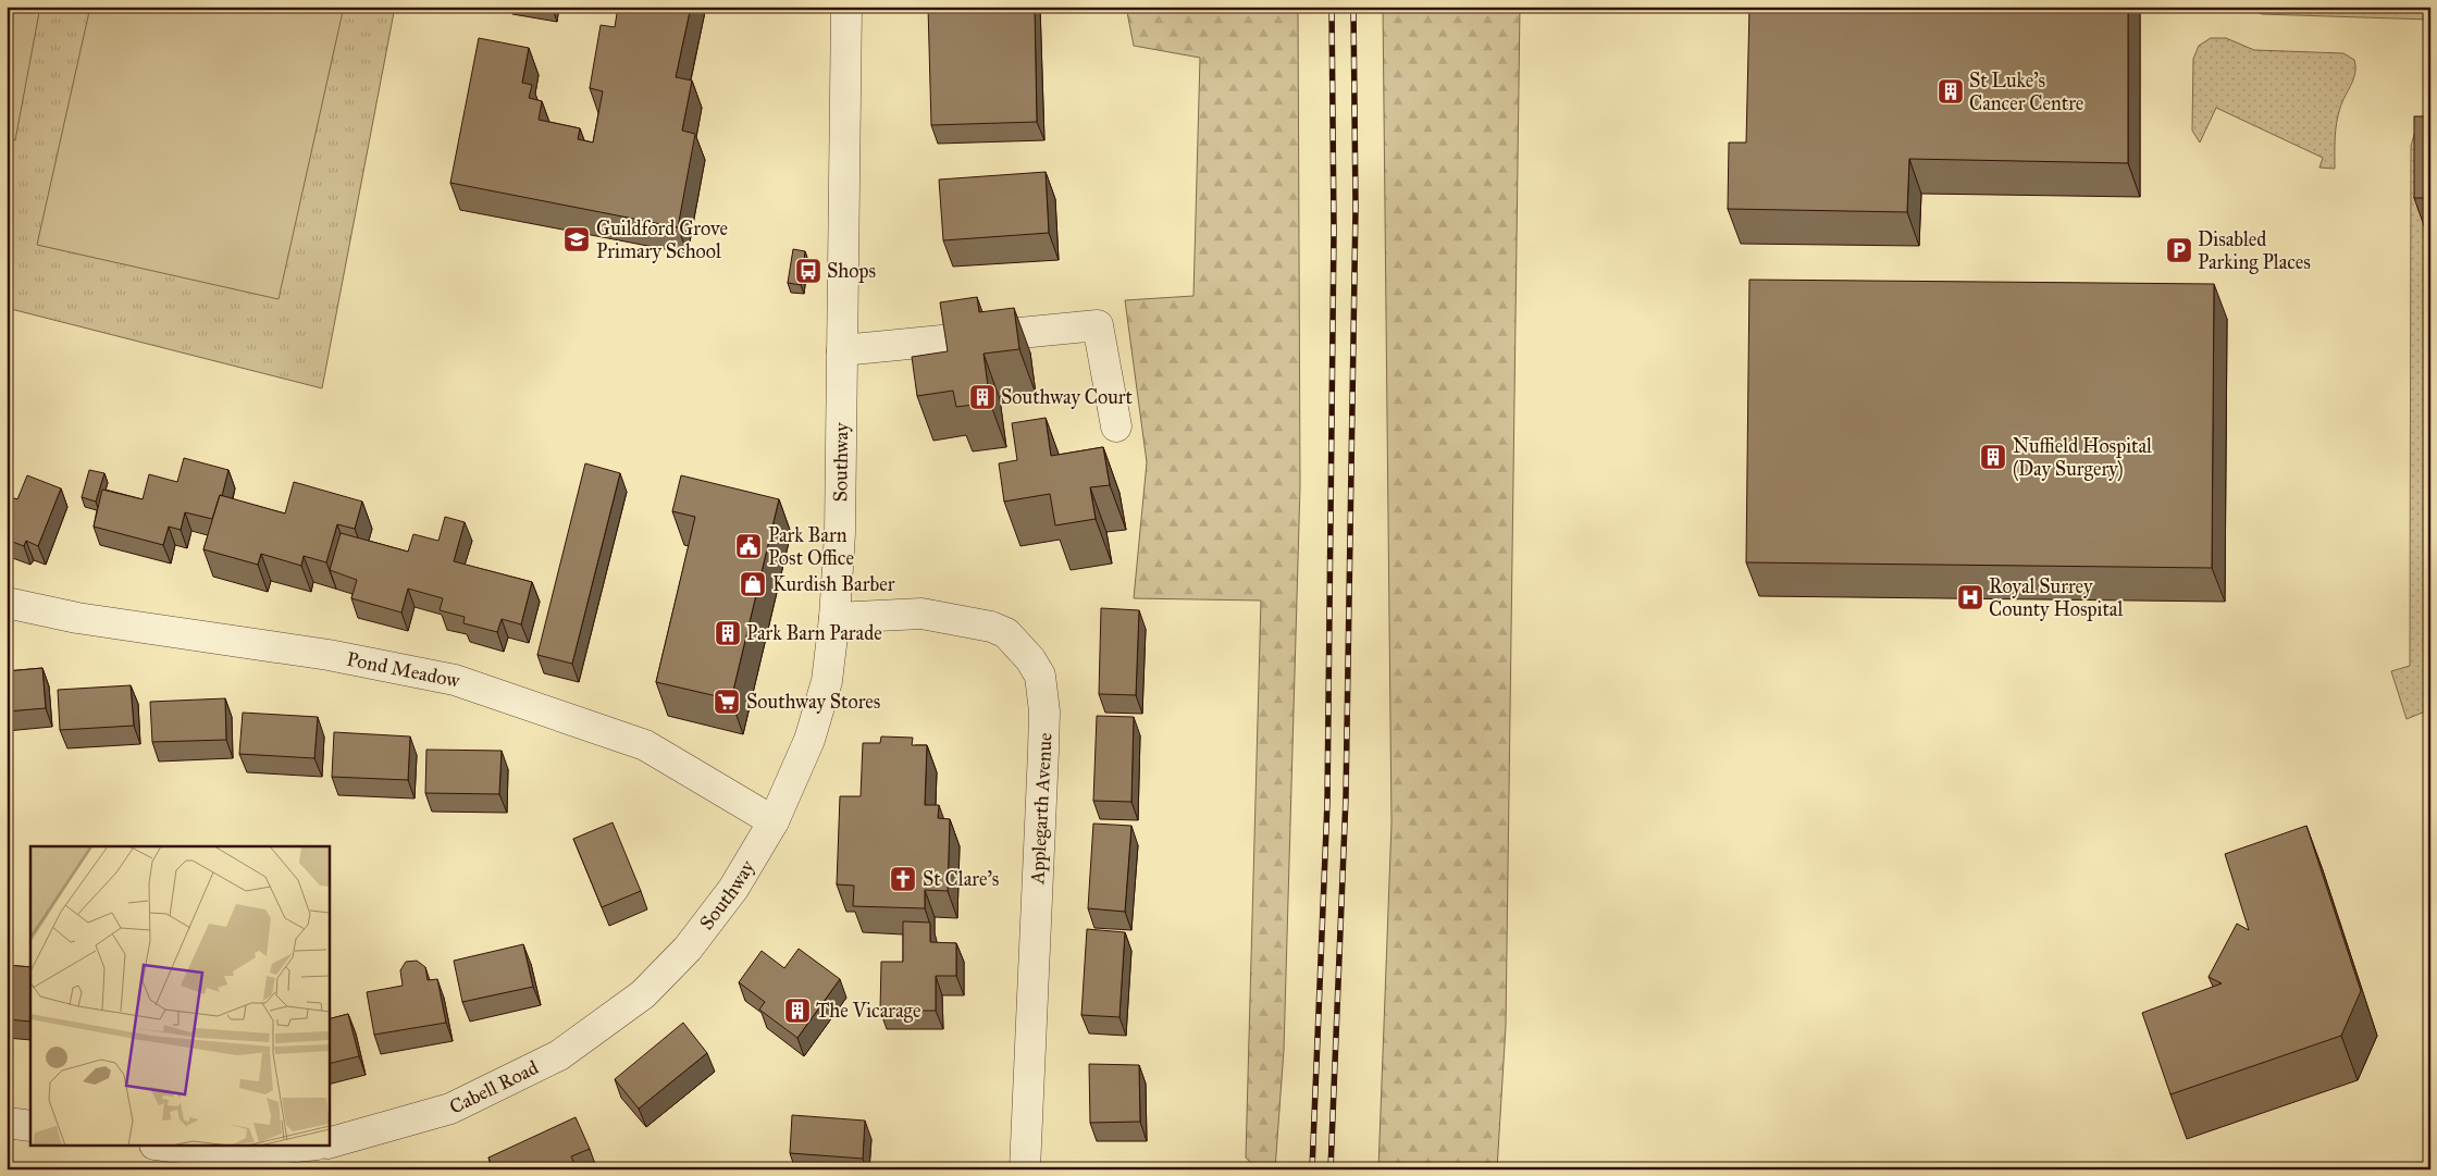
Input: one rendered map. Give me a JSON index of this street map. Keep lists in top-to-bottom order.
{
  "streets": {
    "street": [
      "Southway",
      "Pond Meadow",
      "Applegarth Avenue",
      "Cabell Road"
    ]
  },
  "crossings": [
    ["Southway", "Pond Meadow"],
    ["Southway", "Applegarth Avenue"],
    ["Southway", "Cabell Road"]
  ],
  "places": {
    "building": [
      "St Luke's Cancer Centre",
      "Southway Court",
      "Nuffield Hospital (Day Surgery)",
      "Park Barn Parade",
      "The Vicarage"
    ],
    "school or university": ["Guildford Grove Primary School"],
    "parking": ["Disabled Parking Places"],
    "bus stop": ["Shops"],
    "public building": ["Park Barn Post Office"],
    "shop": ["Kurdish Barber"],
    "hospital": ["Royal Surrey County Hospital"],
    "supermarket": ["Southway Stores"],
    "church": ["St Clare's"]
  }
}
